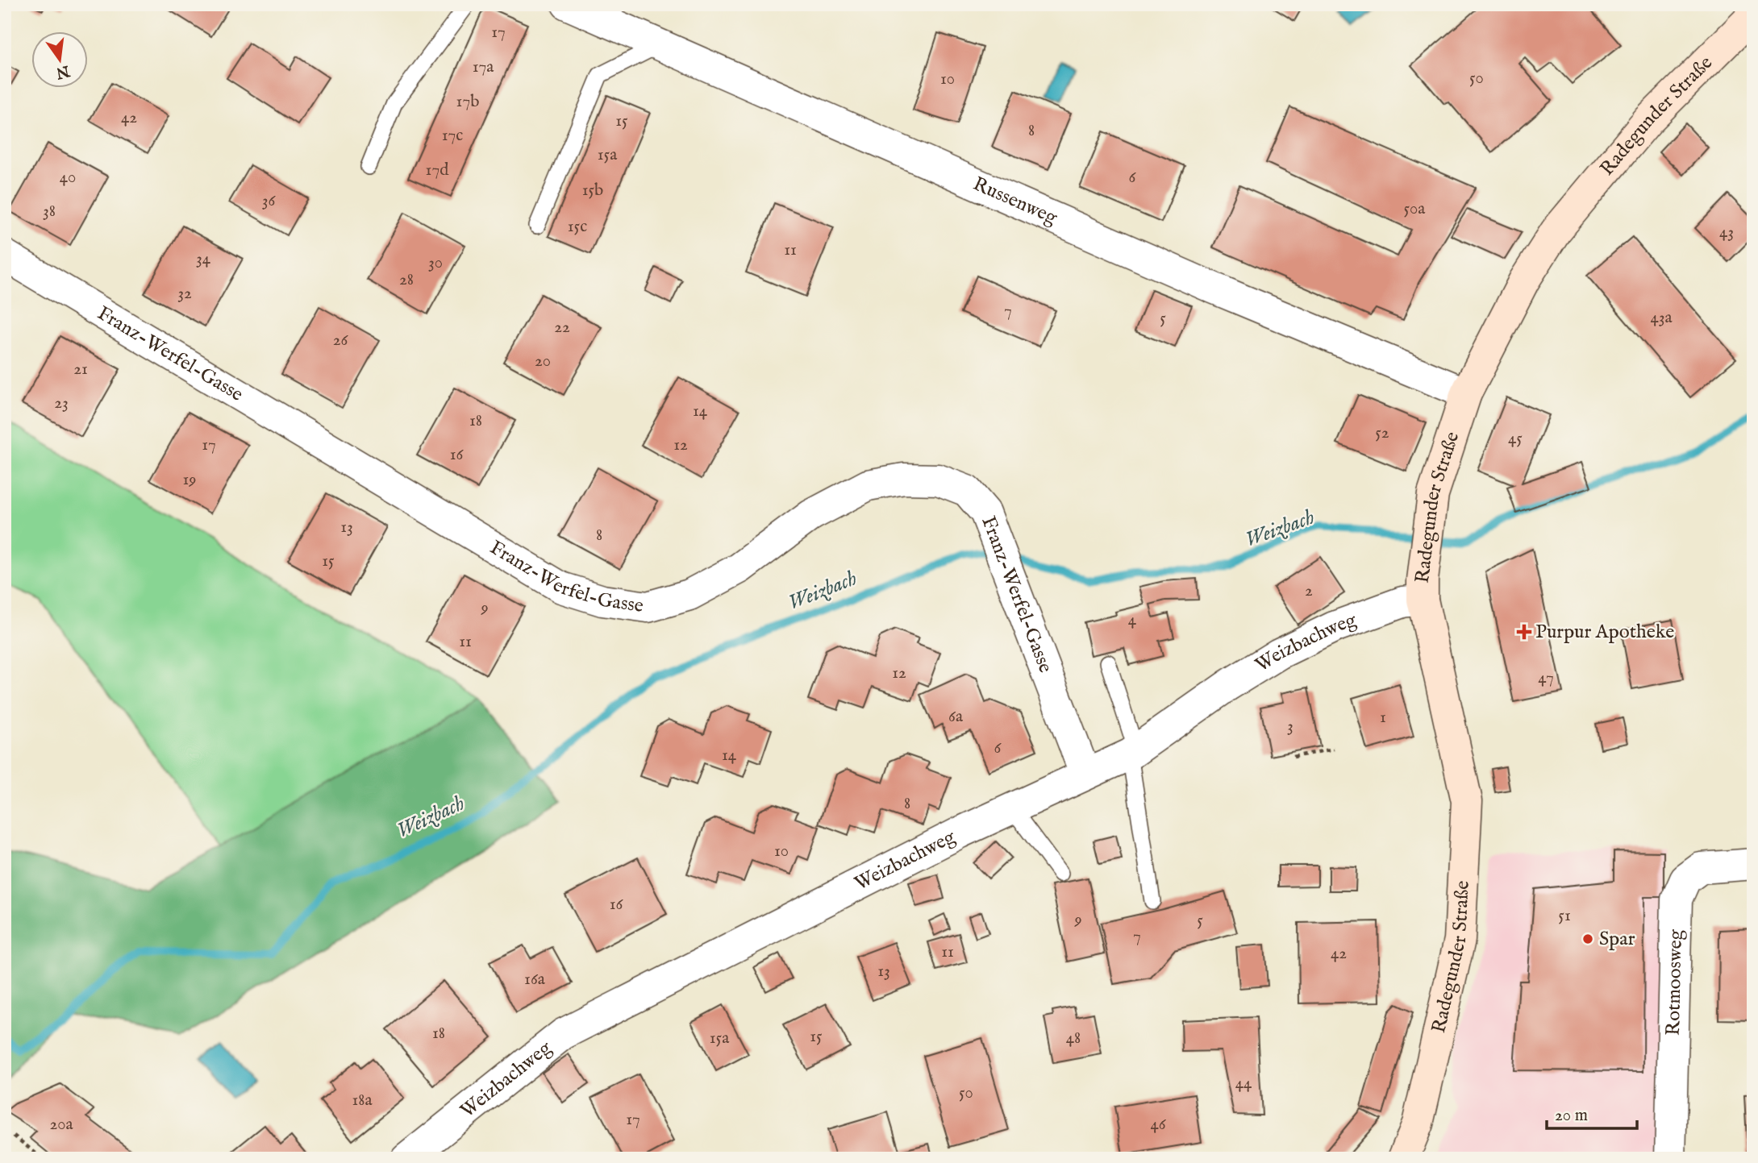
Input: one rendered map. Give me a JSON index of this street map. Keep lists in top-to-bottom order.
{
  "streets": {
    "main road": ["Radegunder Straße"],
    "street": [
      "Russenweg",
      "Franz-Werfel-Gasse",
      "Weizbachweg",
      "Rotmoosweg"
    ]
  },
  "crossings": [
    ["Radegunder Straße", "Russenweg"],
    ["Radegunder Straße", "Weizbachweg"],
    ["Franz-Werfel-Gasse", "Weizbachweg"]
  ],
  "water": ["Weizbach"],
  "places": {
    "health": ["Purpur Apotheke"],
    "other": ["Spar"]
  },
  "house_numbers": [
    "17",
    "17a",
    "50",
    "10",
    "17b",
    "42",
    "15",
    "8",
    "17c",
    "15a",
    "17d",
    "40",
    "6",
    "15b",
    "36",
    "50a",
    "38",
    "15c",
    "43",
    "11",
    "34",
    "30",
    "28",
    "32",
    "7",
    "43a",
    "5",
    "22",
    "26",
    "20",
    "21",
    "23",
    "14",
    "18",
    "52",
    "45",
    "17",
    "12",
    "16",
    "19",
    "13",
    "8",
    "15",
    "2",
    "9",
    "4",
    "11",
    "12",
    "47",
    "6a",
    "1",
    "3",
    "6",
    "14",
    "8",
    "10",
    "16",
    "51",
    "9",
    "5",
    "7",
    "11",
    "42",
    "13",
    "16a",
    "18",
    "15",
    "15a",
    "48",
    "44",
    "50",
    "18a",
    "17",
    "20a",
    "46"
  ],
  "scale_bar": "20 m",
  "north": "bottom"
}
